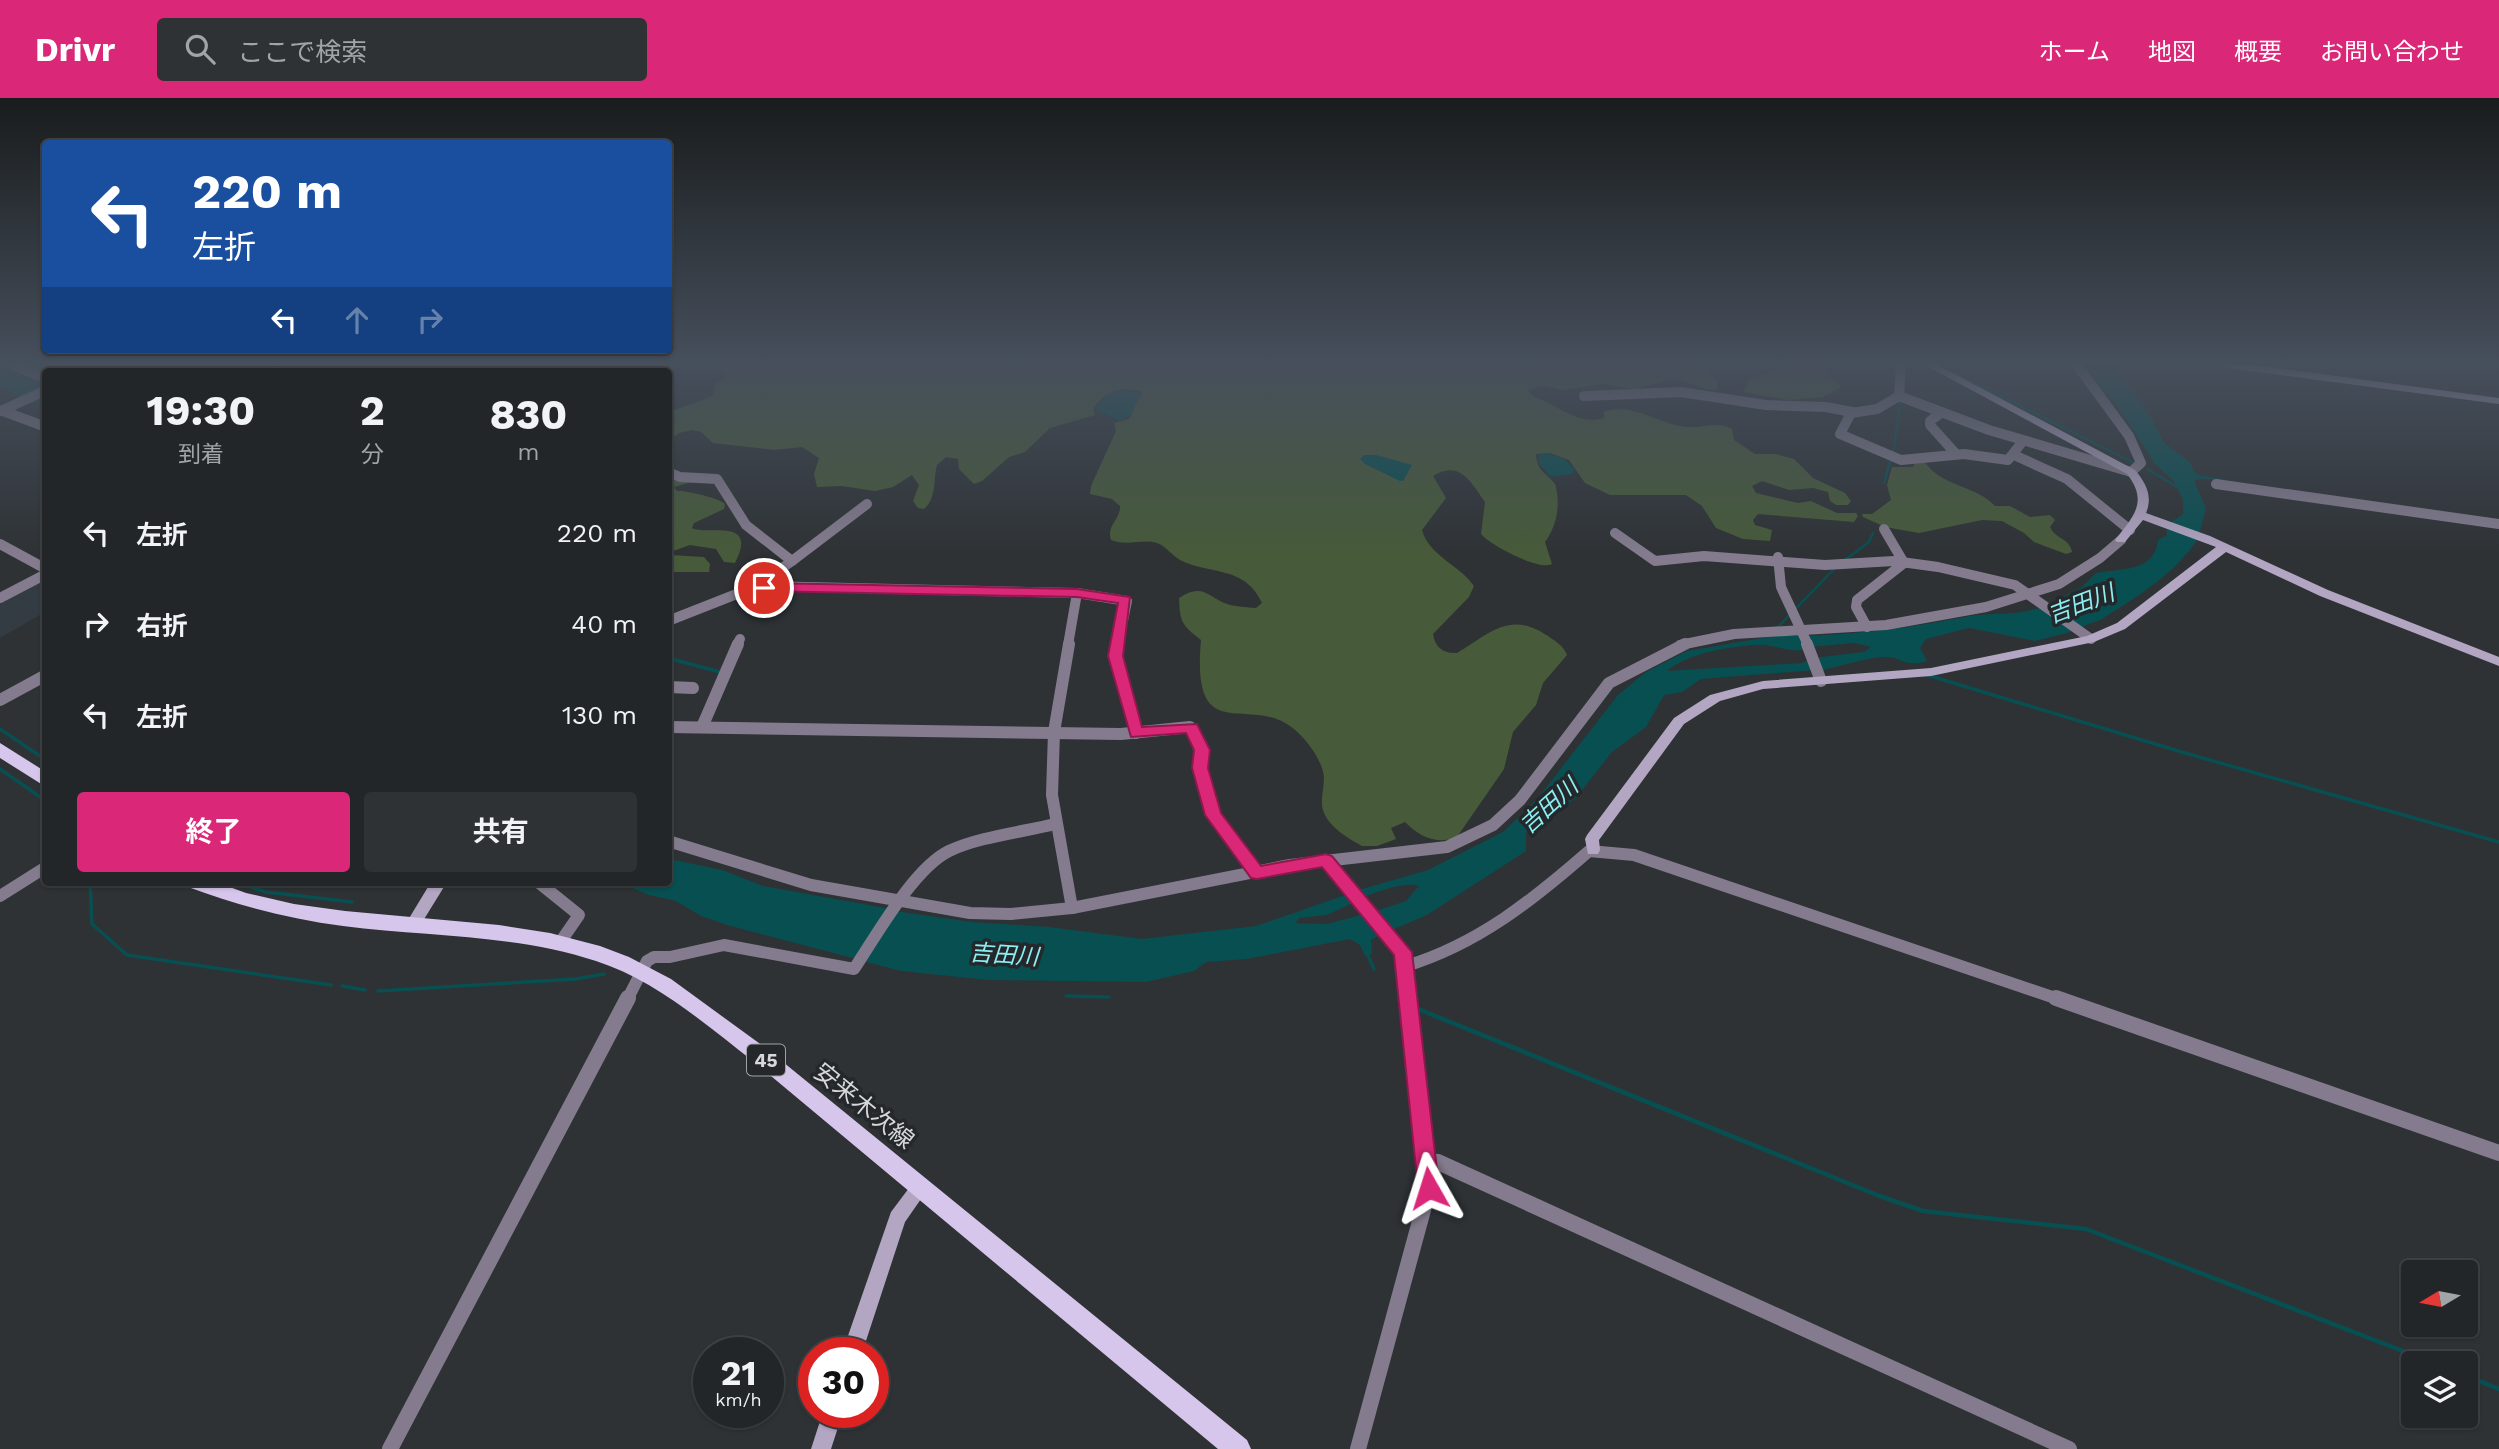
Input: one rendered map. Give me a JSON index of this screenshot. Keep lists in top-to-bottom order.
{
  "streets": {
    "main road": ["45", "安来木次線"]
  },
  "water": ["吉田川"],
  "north": "left",
  "page": {
    "header": "Drivr",
    "search": "ここで検索",
    "nav": [
      "ホーム",
      "地図",
      "概要",
      "お問い合わせ"
    ],
    "turn": ["220 m", "左折"],
    "eta": [
      "19:30",
      "到着",
      "2",
      "分",
      "830",
      "m"
    ],
    "list": [
      {
        "name": "左折",
        "value": "220 m"
      },
      {
        "name": "右折",
        "value": "40 m"
      },
      {
        "name": "左折",
        "value": "130 m"
      }
    ],
    "buttons": ["終了", "共有"],
    "speed": "21 km/h",
    "limit": "30"
  }
}
